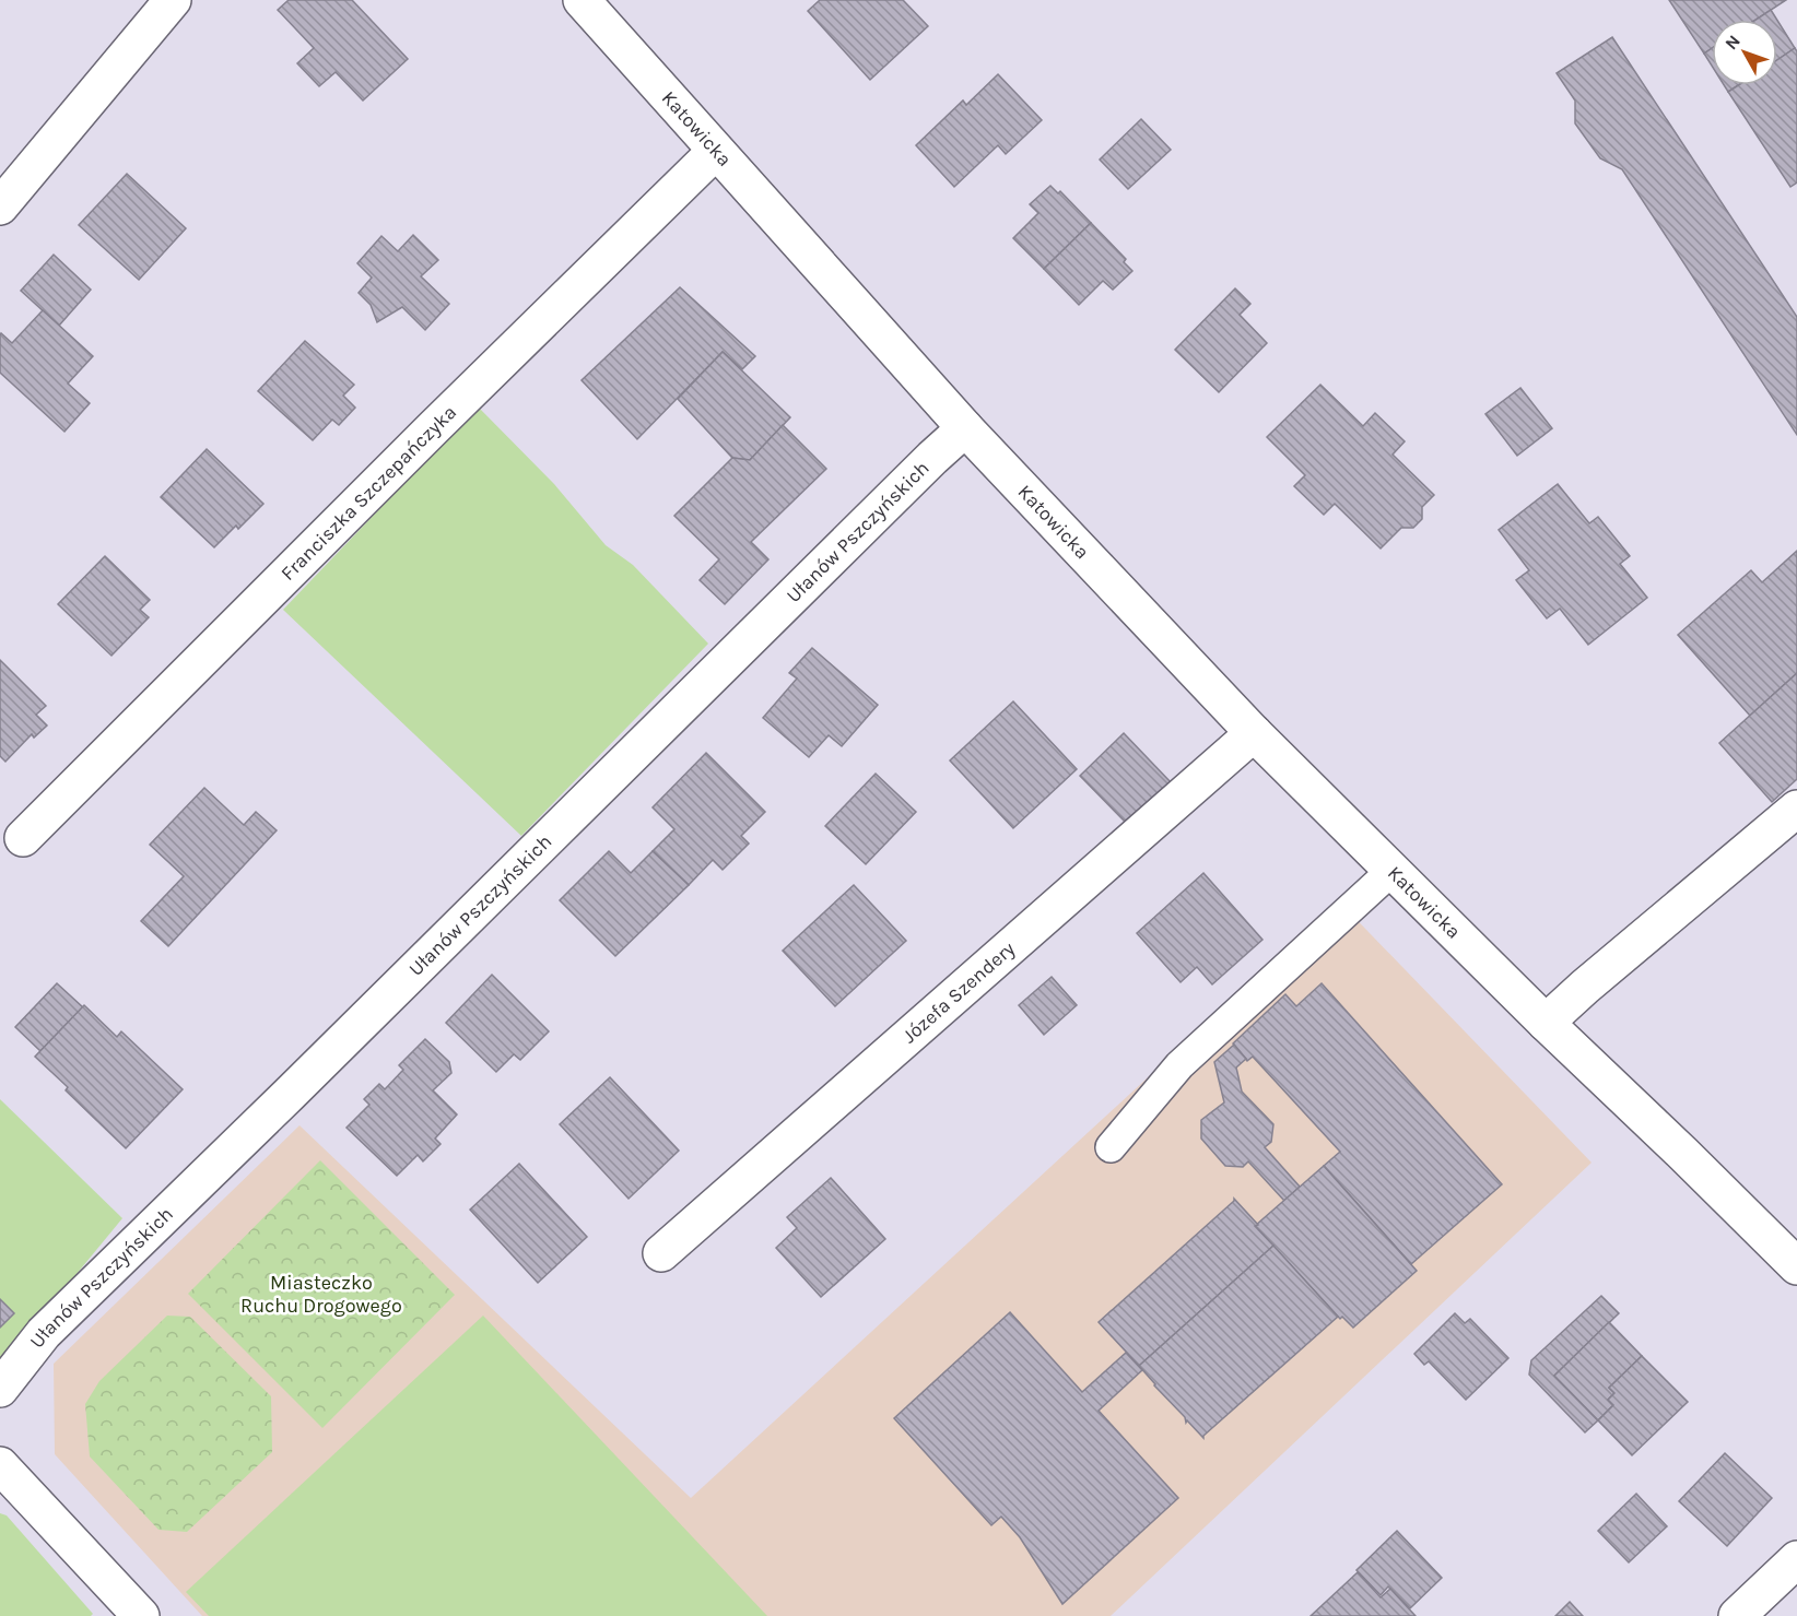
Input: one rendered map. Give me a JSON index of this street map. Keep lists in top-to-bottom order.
{
  "streets": {
    "street": [
      "Katowicka",
      "Franciszka Szczepańczyka",
      "Ułanów Pszczyńskich",
      "Józefa Szendery"
    ]
  },
  "crossings": [
    ["Katowicka", "Franciszka Szczepańczyka"],
    ["Katowicka", "Ułanów Pszczyńskich"],
    ["Katowicka", "Józefa Szendery"]
  ],
  "parks": ["Miasteczko Ruchu Drogowego"],
  "north": "top left"
}
